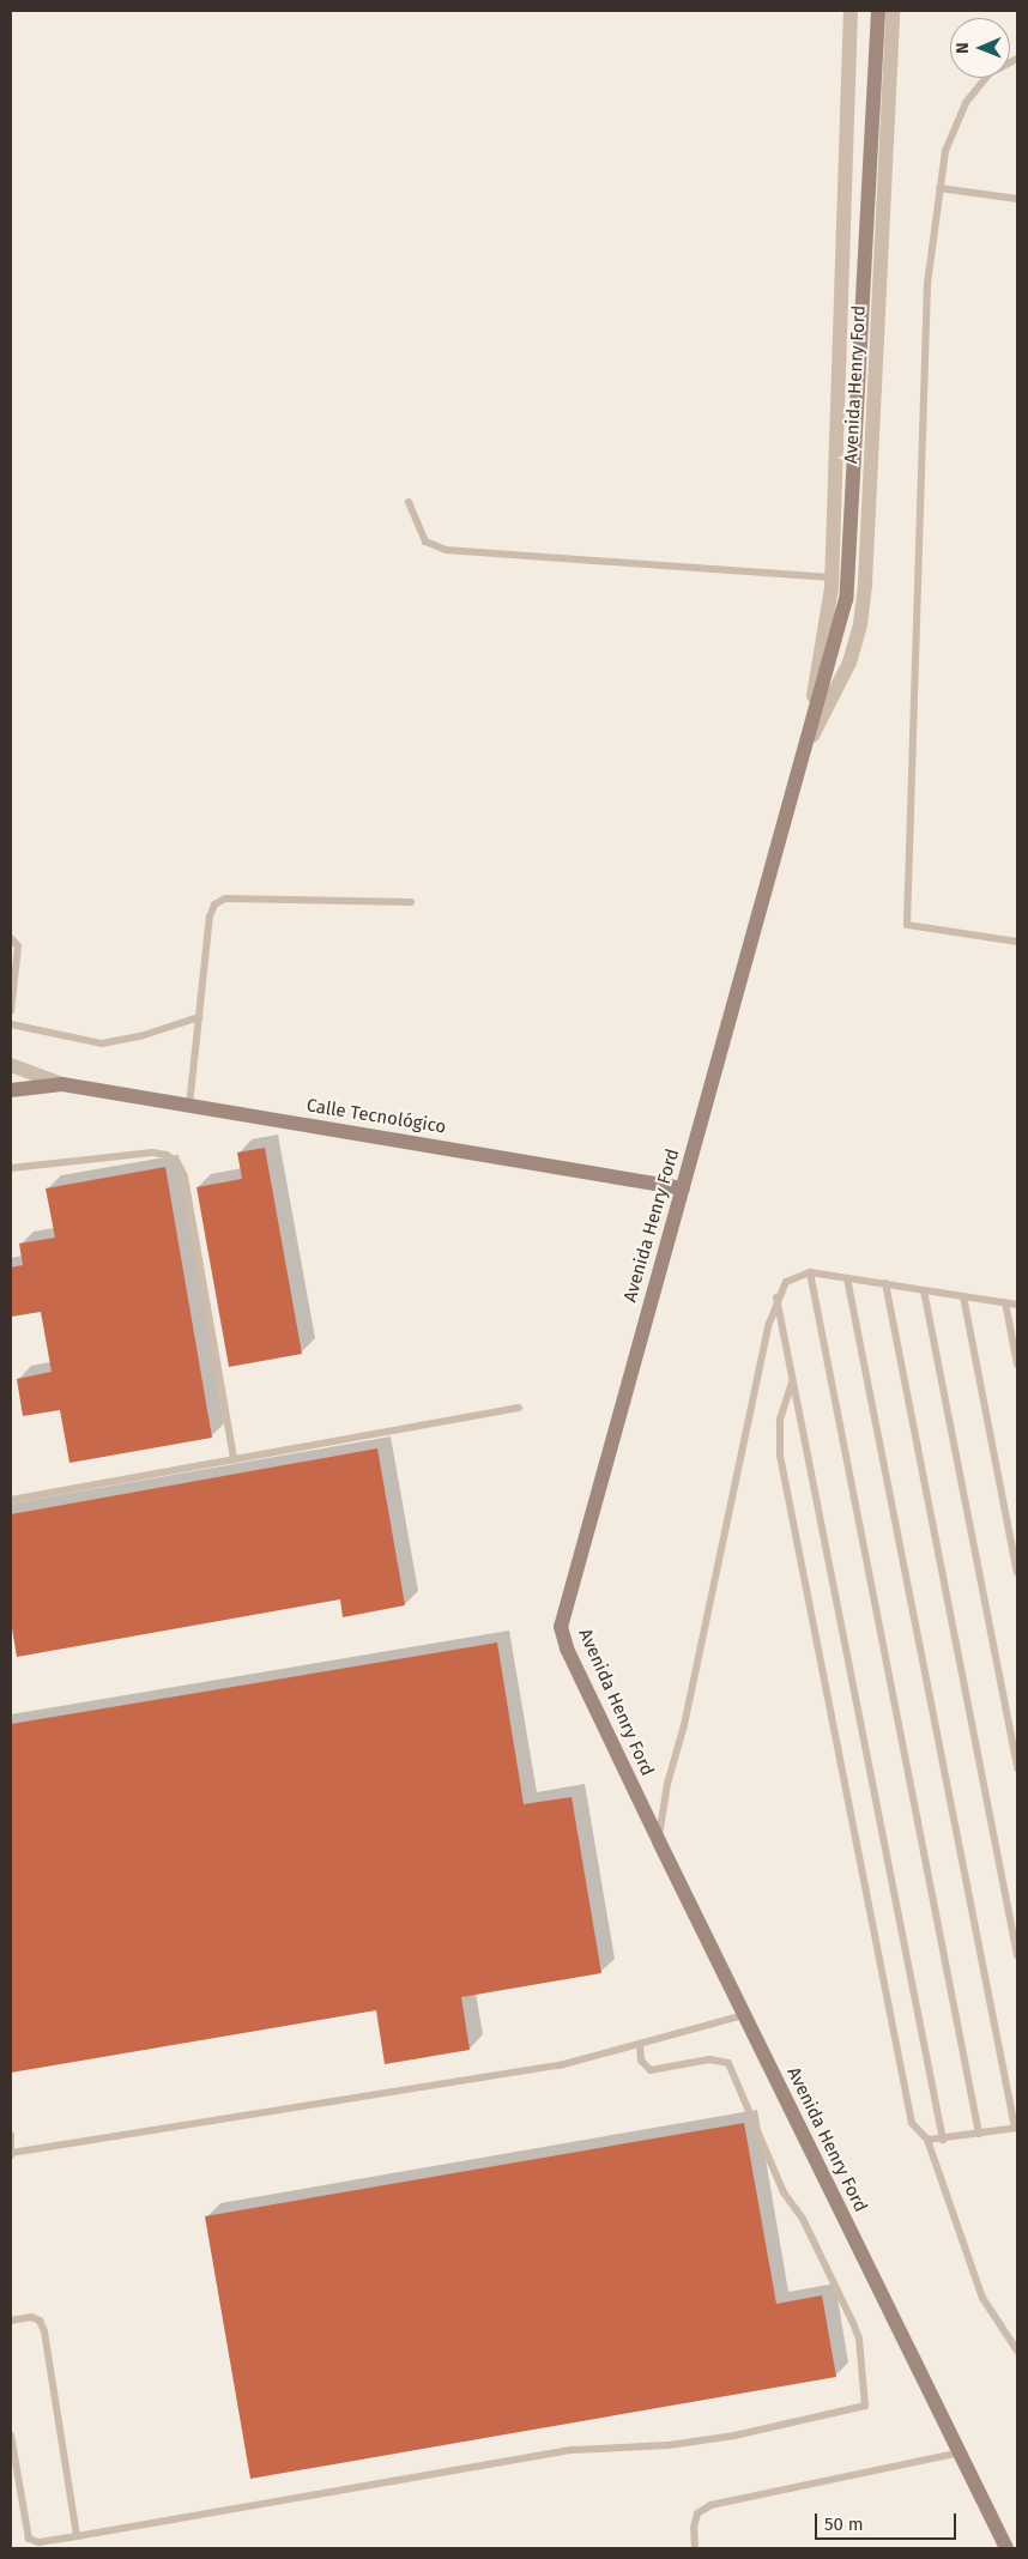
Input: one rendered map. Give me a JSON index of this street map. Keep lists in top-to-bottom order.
{
  "streets": {
    "street": ["Avenida Henry Ford", "Calle Tecnológico"]
  },
  "crossings": [
    ["Avenida Henry Ford", "Calle Tecnológico"]
  ],
  "scale_bar": "50 m",
  "north": "left"
}
